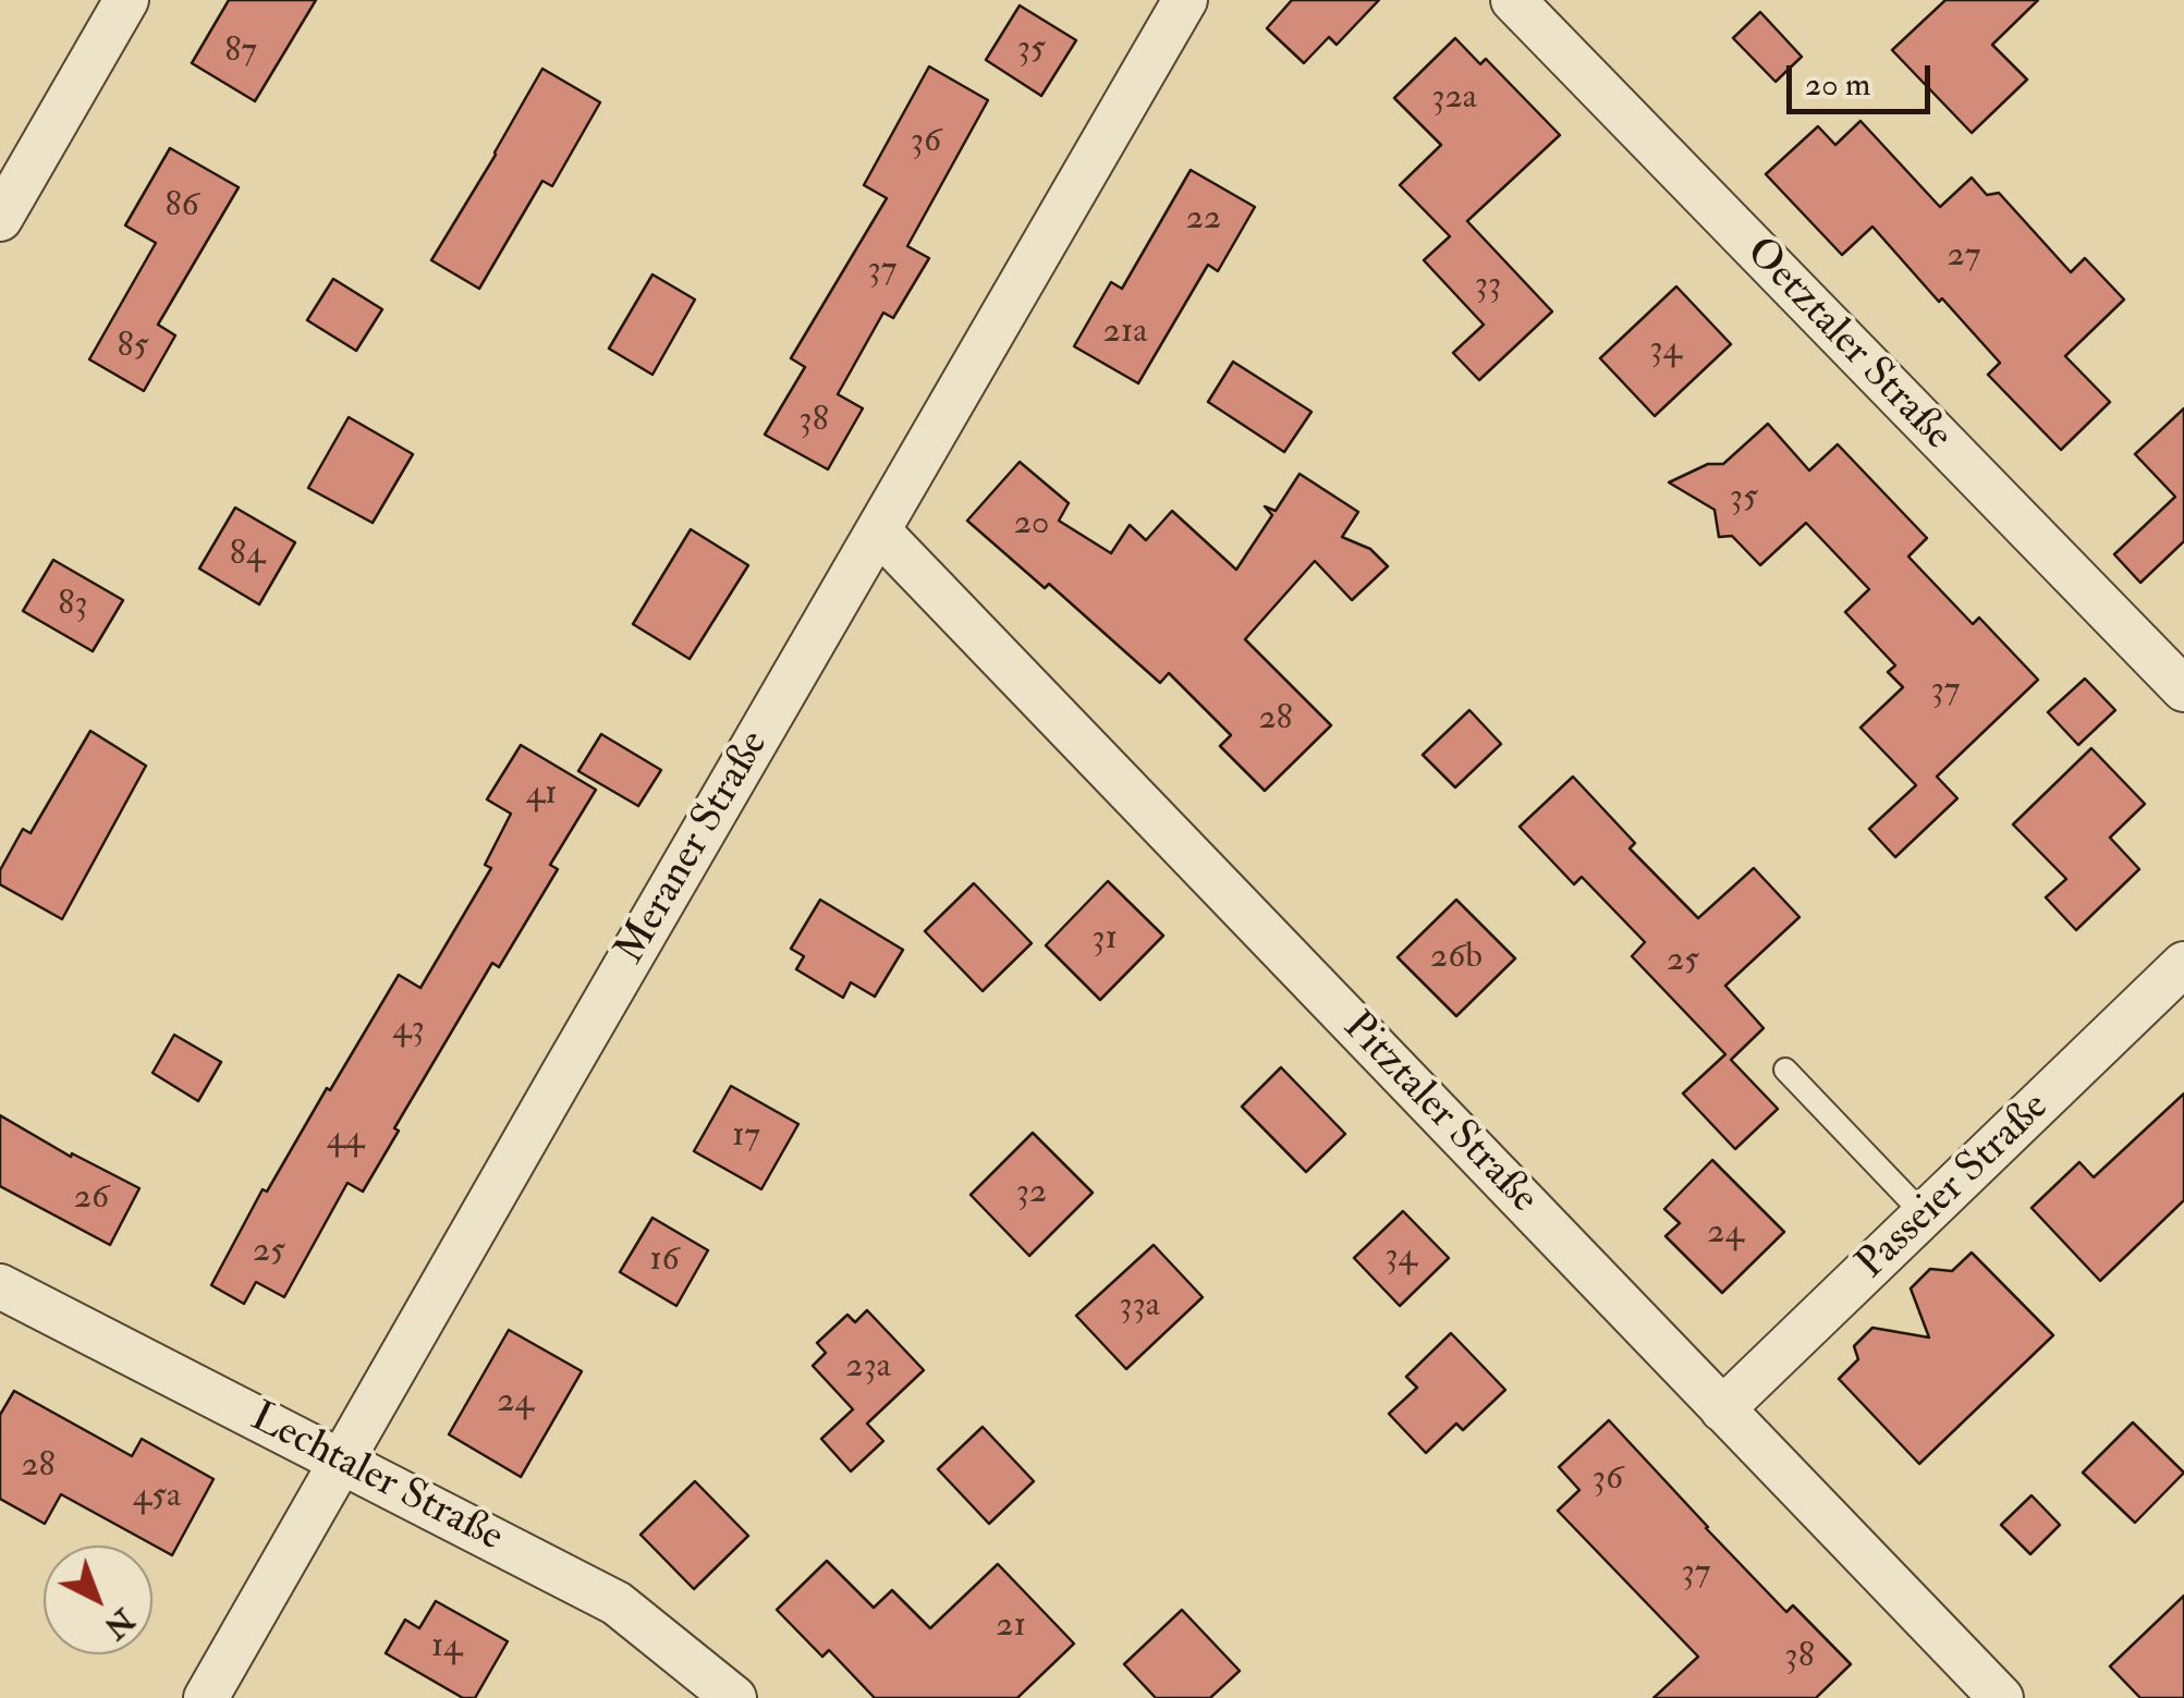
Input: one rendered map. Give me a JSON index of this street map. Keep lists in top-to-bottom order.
{
  "streets": {
    "street": [
      "Oetztaler Straße",
      "Meraner Straße",
      "Pitztaler Straße",
      "Passeier Straße",
      "Lechtaler Straße"
    ]
  },
  "crossings": [
    ["Meraner Straße", "Pitztaler Straße"],
    ["Meraner Straße", "Lechtaler Straße"],
    ["Pitztaler Straße", "Passeier Straße"]
  ],
  "house_numbers": [
    "35",
    "87",
    "32a",
    "36",
    "86",
    "22",
    "27",
    "37",
    "33",
    "21a",
    "85",
    "34",
    "38",
    "35",
    "20",
    "84",
    "83",
    "37",
    "28",
    "41",
    "31",
    "26b",
    "25",
    "43",
    "17",
    "44",
    "32",
    "26",
    "24",
    "25",
    "34",
    "16",
    "33a",
    "23a",
    "24",
    "28",
    "36",
    "45a",
    "37",
    "21",
    "14",
    "38"
  ],
  "scale_bar": "20 m",
  "north": "bottom right"
}
